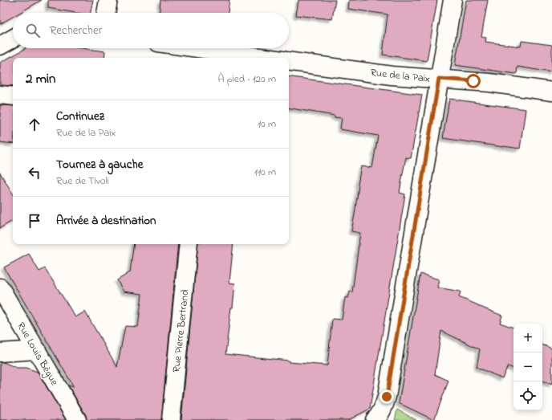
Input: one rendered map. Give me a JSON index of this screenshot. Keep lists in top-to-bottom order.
{
  "streets": {
    "street": ["Rue de la Paix", "Rue Pierre Bertrand", "Rue Louis Bègue"]
  },
  "page": {
    "search": "Rechercher",
    "heading": ["2 min", "À pied · 120 m"],
    "list": [
      ["Continuez", "Rue de la Paix", "10 m"],
      ["Tournez à gauche", "Rue de Tivoli", "110 m"],
      "Arrivée à destination"
    ],
    "map_buttons": ["+", "−"]
  }
}
